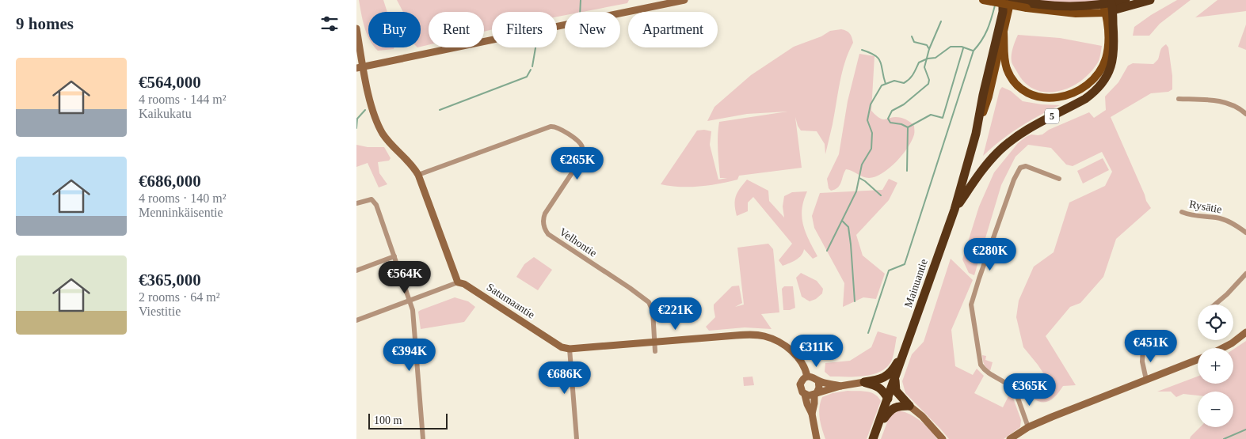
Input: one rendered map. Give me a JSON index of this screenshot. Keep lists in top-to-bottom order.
{
  "streets": {
    "highway": ["5", "Mainuantie"],
    "street": ["Rysätie", "Velhontie", "Satumaantie"]
  },
  "crossings": [
    ["5", "Mainuantie"],
    ["Velhontie", "Satumaantie"]
  ],
  "scale_bar": "100 m",
  "page": {
    "heading": "9 homes",
    "chip": [
      "Buy",
      "Rent",
      "Filters",
      "New",
      "Apartment"
    ],
    "list": [
      {
        "name": "€564,000",
        "note": "4 rooms · 144 m² · Kaikukatu"
      },
      {
        "name": "€686,000",
        "note": "4 rooms · 140 m² · Menninkäisentie"
      },
      {
        "name": "€365,000",
        "note": "2 rooms · 64 m² · Viestitie"
      }
    ],
    "price": [
      "€265K",
      "€280K",
      "€564K",
      "€221K",
      "€451K",
      "€311K",
      "€394K",
      "€686K",
      "€365K"
    ],
    "map_buttons": ["+", "−"],
    "scale": "100 m"
  }
}
